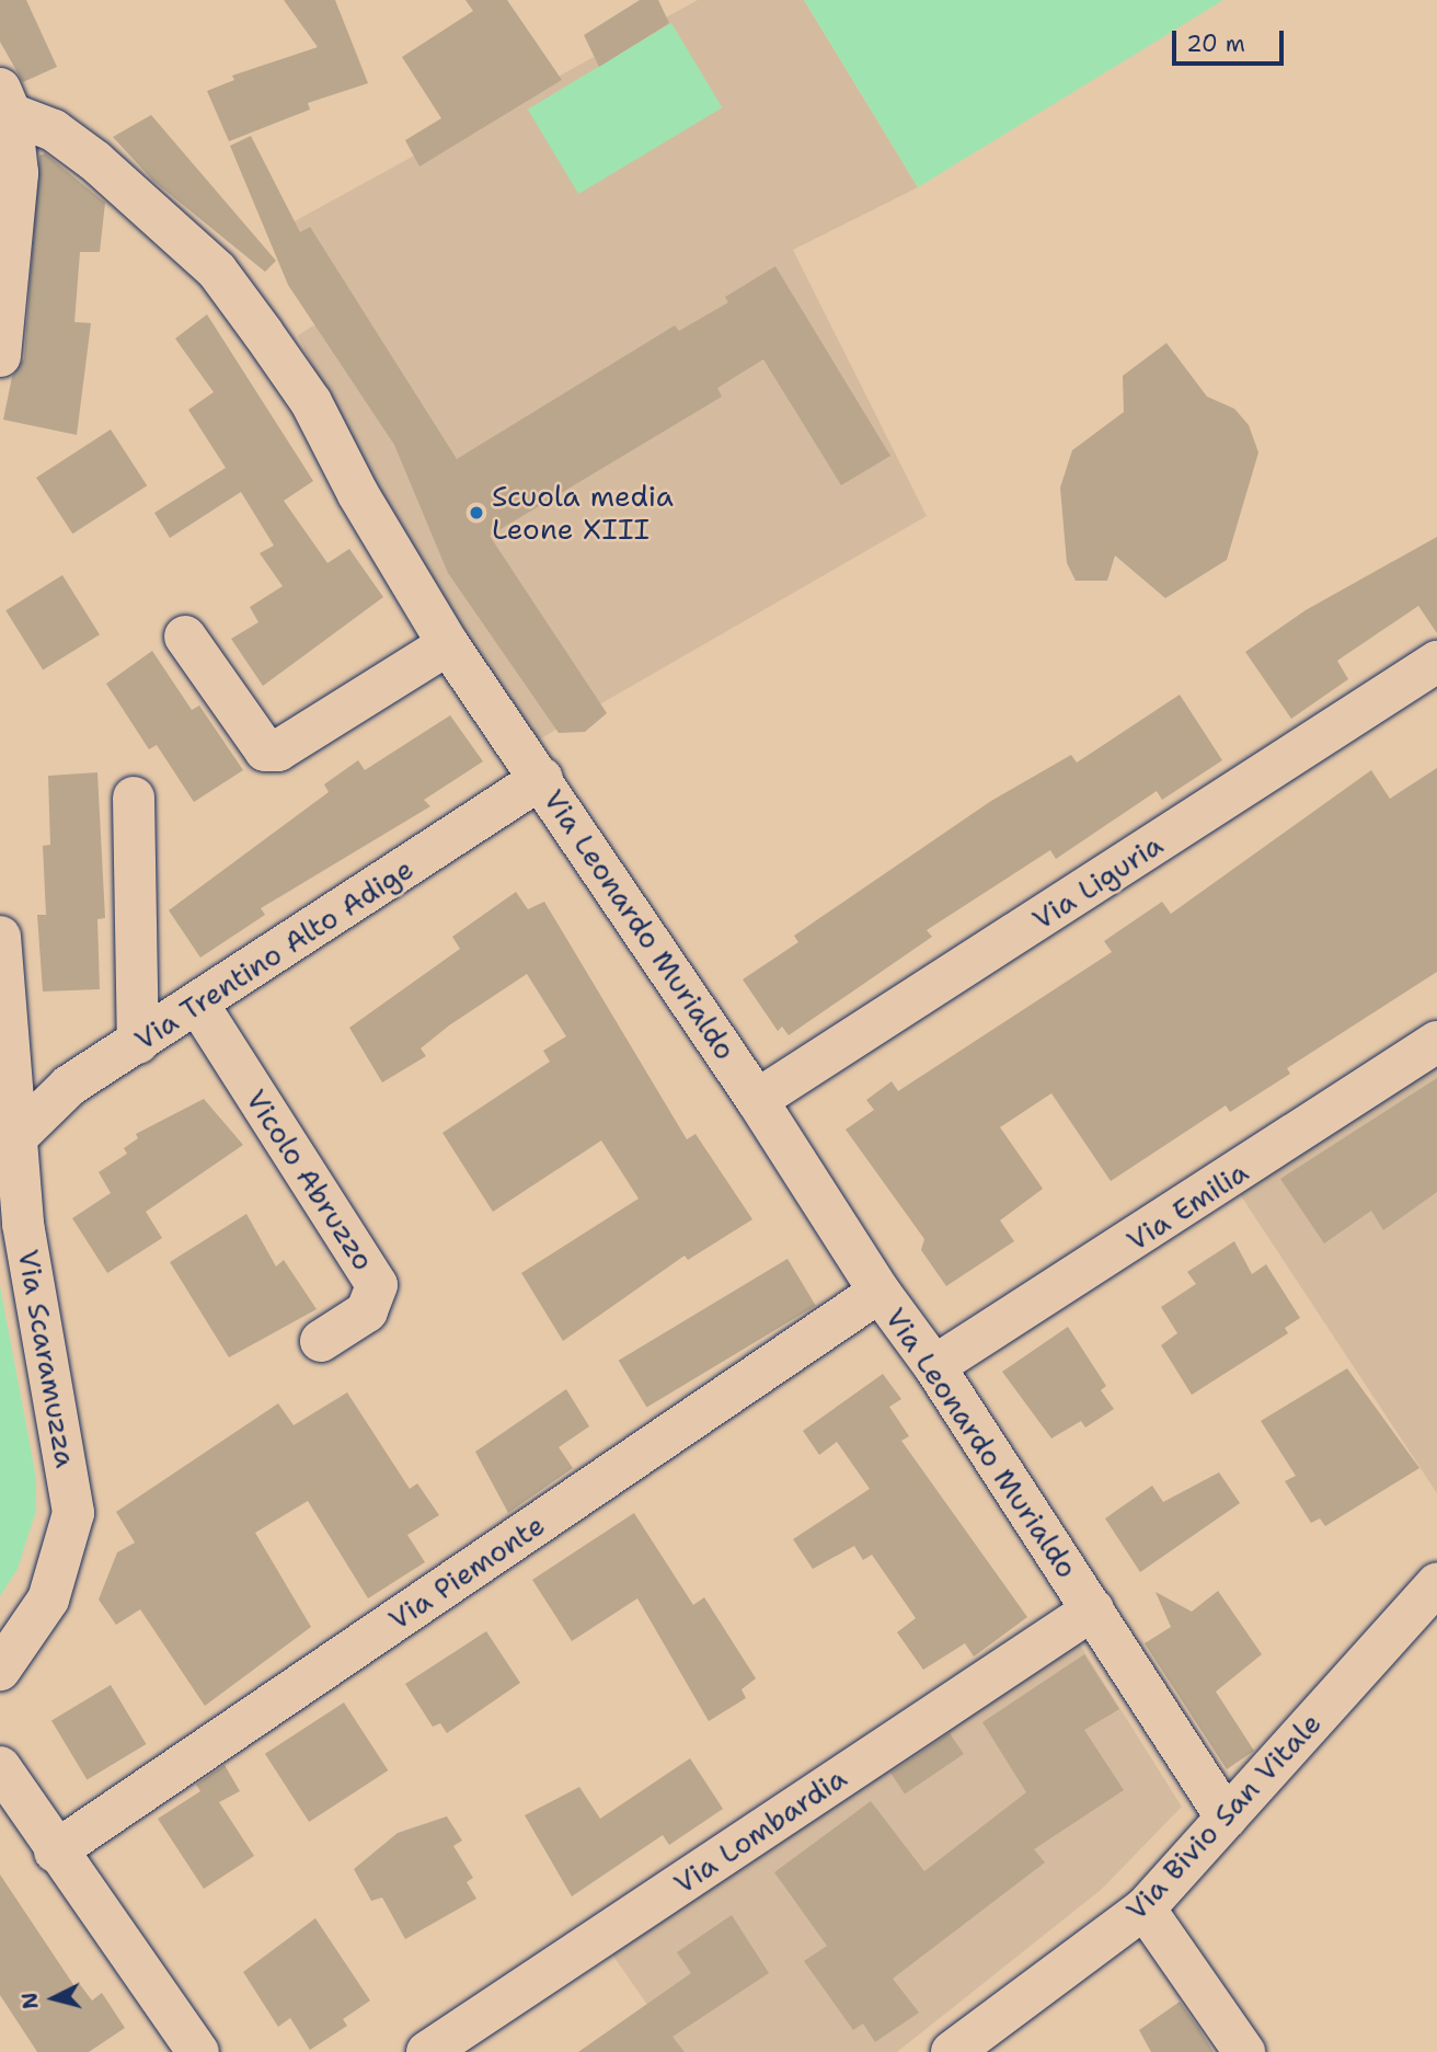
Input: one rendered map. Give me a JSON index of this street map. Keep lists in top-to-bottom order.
{
  "streets": {
    "street": [
      "Via Liguria",
      "Via Leonardo Murialdo",
      "Via Trentino Alto Adige",
      "Vicolo Abruzzo",
      "Via Emilia",
      "Via Scaramuzza",
      "Via Piemonte",
      "Via Bivio San Vitale",
      "Via Lombardia"
    ]
  },
  "crossings": [
    ["Via Liguria", "Via Leonardo Murialdo"],
    ["Via Leonardo Murialdo", "Via Trentino Alto Adige"],
    ["Via Leonardo Murialdo", "Via Emilia"],
    ["Via Leonardo Murialdo", "Via Piemonte"],
    ["Via Leonardo Murialdo", "Via Bivio San Vitale"],
    ["Via Leonardo Murialdo", "Via Lombardia"],
    ["Via Trentino Alto Adige", "Vicolo Abruzzo"],
    ["Via Trentino Alto Adige", "Via Scaramuzza"]
  ],
  "places": ["Scuola media Leone XIII"],
  "scale_bar": "20 m",
  "north": "left"
}
